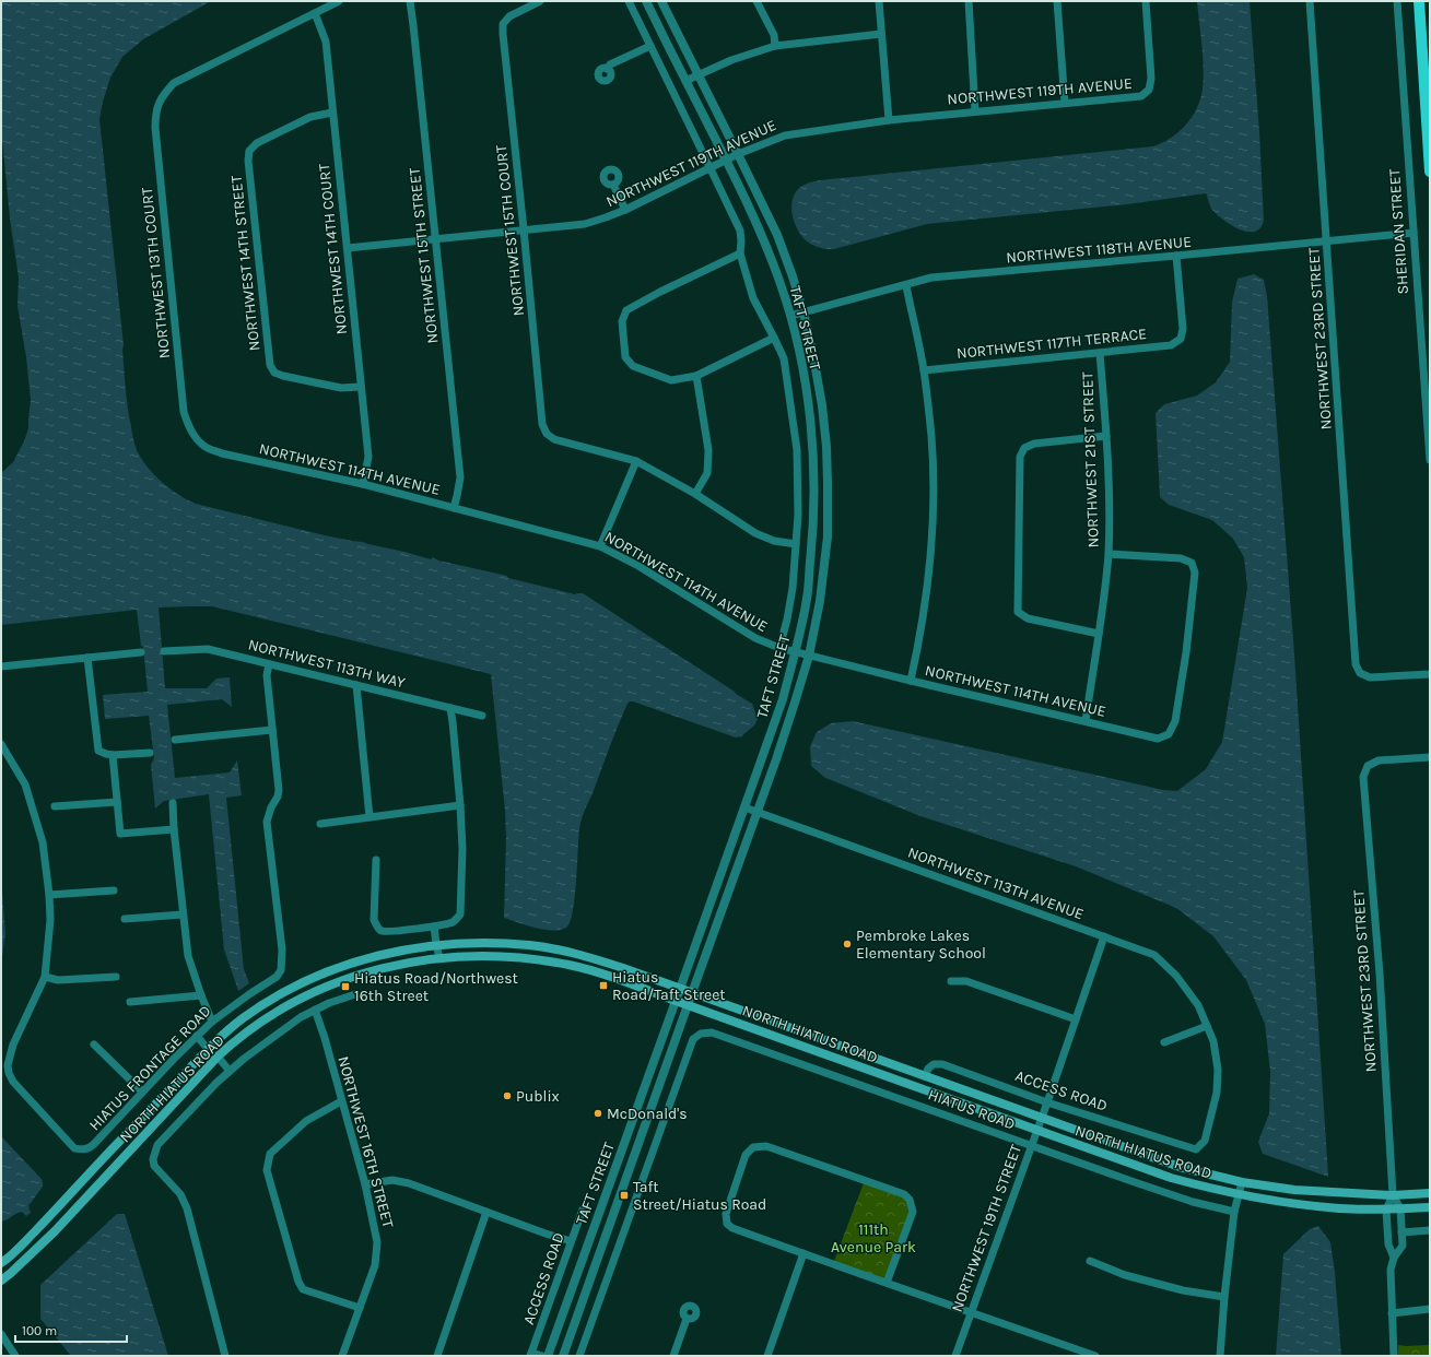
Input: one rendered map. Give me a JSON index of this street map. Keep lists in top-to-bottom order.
{
  "streets": {
    "main road": ["NORTH HIATUS ROAD"],
    "street": [
      "NORTHWEST 119TH AVENUE",
      "NORTHWEST 15TH COURT",
      "SHERIDAN STREET",
      "NORTHWEST 14TH COURT",
      "NORTHWEST 118TH AVENUE",
      "NORTHWEST 15TH STREET",
      "NORTHWEST 14TH STREET",
      "NORTHWEST 13TH COURT",
      "TAFT STREET",
      "NORTHWEST 23RD STREET",
      "NORTHWEST 117TH TERRACE",
      "NORTHWEST 21ST STREET",
      "NORTHWEST 114TH AVENUE",
      "NORTHWEST 113TH WAY",
      "NORTHWEST 113TH AVENUE",
      "HIATUS FRONTAGE ROAD",
      "ACCESS ROAD",
      "HIATUS ROAD",
      "NORTHWEST 16TH STREET",
      "NORTHWEST 19TH STREET"
    ]
  },
  "crossings": [
    ["NORTHWEST 119TH AVENUE", "NORTHWEST 15TH COURT"],
    ["NORTHWEST 119TH AVENUE", "NORTHWEST 14TH COURT"],
    ["NORTHWEST 119TH AVENUE", "NORTHWEST 15TH STREET"],
    ["NORTHWEST 119TH AVENUE", "TAFT STREET"],
    ["SHERIDAN STREET", "NORTHWEST 118TH AVENUE"],
    ["NORTHWEST 14TH COURT", "NORTHWEST 14TH STREET"],
    ["NORTHWEST 14TH COURT", "NORTHWEST 13TH COURT"],
    ["NORTHWEST 14TH COURT", "NORTHWEST 114TH AVENUE"],
    ["NORTHWEST 118TH AVENUE", "TAFT STREET"],
    ["NORTHWEST 118TH AVENUE", "NORTHWEST 23RD STREET"],
    ["NORTHWEST 118TH AVENUE", "NORTHWEST 117TH TERRACE"],
    ["NORTHWEST 15TH STREET", "NORTHWEST 114TH AVENUE"],
    ["NORTHWEST 13TH COURT", "NORTHWEST 114TH AVENUE"],
    ["TAFT STREET", "NORTHWEST 114TH AVENUE"],
    ["TAFT STREET", "NORTHWEST 113TH AVENUE"],
    ["TAFT STREET", "NORTH HIATUS ROAD"],
    ["NORTHWEST 23RD STREET", "NORTH HIATUS ROAD"],
    ["NORTHWEST 117TH TERRACE", "NORTHWEST 21ST STREET"],
    ["NORTHWEST 21ST STREET", "NORTHWEST 114TH AVENUE"],
    ["NORTHWEST 113TH AVENUE", "ACCESS ROAD"],
    ["NORTHWEST 113TH AVENUE", "NORTHWEST 19TH STREET"],
    ["NORTH HIATUS ROAD", "ACCESS ROAD"],
    ["NORTH HIATUS ROAD", "NORTHWEST 19TH STREET"],
    ["ACCESS ROAD", "NORTHWEST 19TH STREET"],
    ["HIATUS ROAD", "NORTHWEST 19TH STREET"]
  ],
  "parks": ["111th Avenue Park"],
  "places": {
    "other": ["Pembroke Lakes Elementary School", "Publix", "McDonald's"],
    "transit": ["Hiatus Road/Taft Street", "Hiatus Road/Northwest 16th Street", "Taft Street/Hiatus Road"]
  },
  "scale_bar": "100 m"
}
